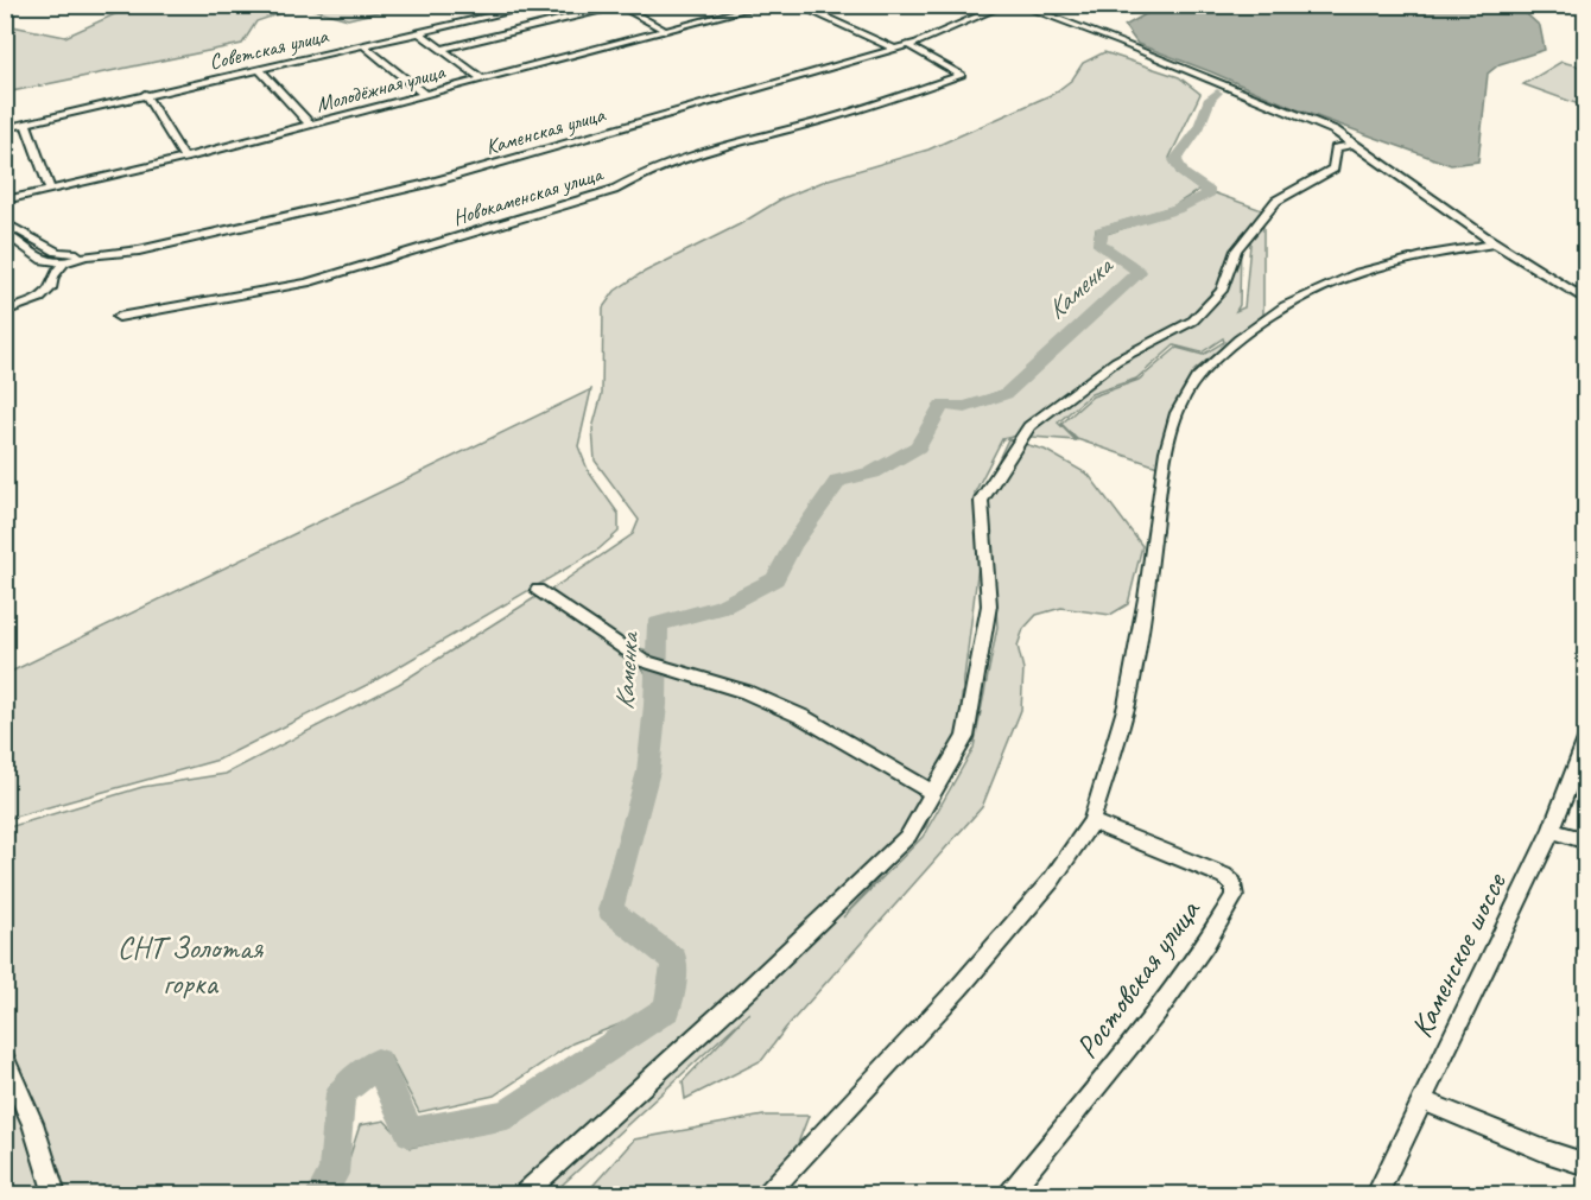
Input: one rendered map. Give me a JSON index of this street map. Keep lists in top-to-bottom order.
{
  "streets": {
    "street": [
      "Советская улица",
      "Молодёжная улица",
      "Каменская улица",
      "Новокаменская улица",
      "Каменское шоссе",
      "Ростовская улица"
    ]
  },
  "crossings": [
    ["Каменская улица", "Новокаменская улица"]
  ],
  "water": ["Каменка"],
  "parks": ["СНТ Золотая горка"]
}
